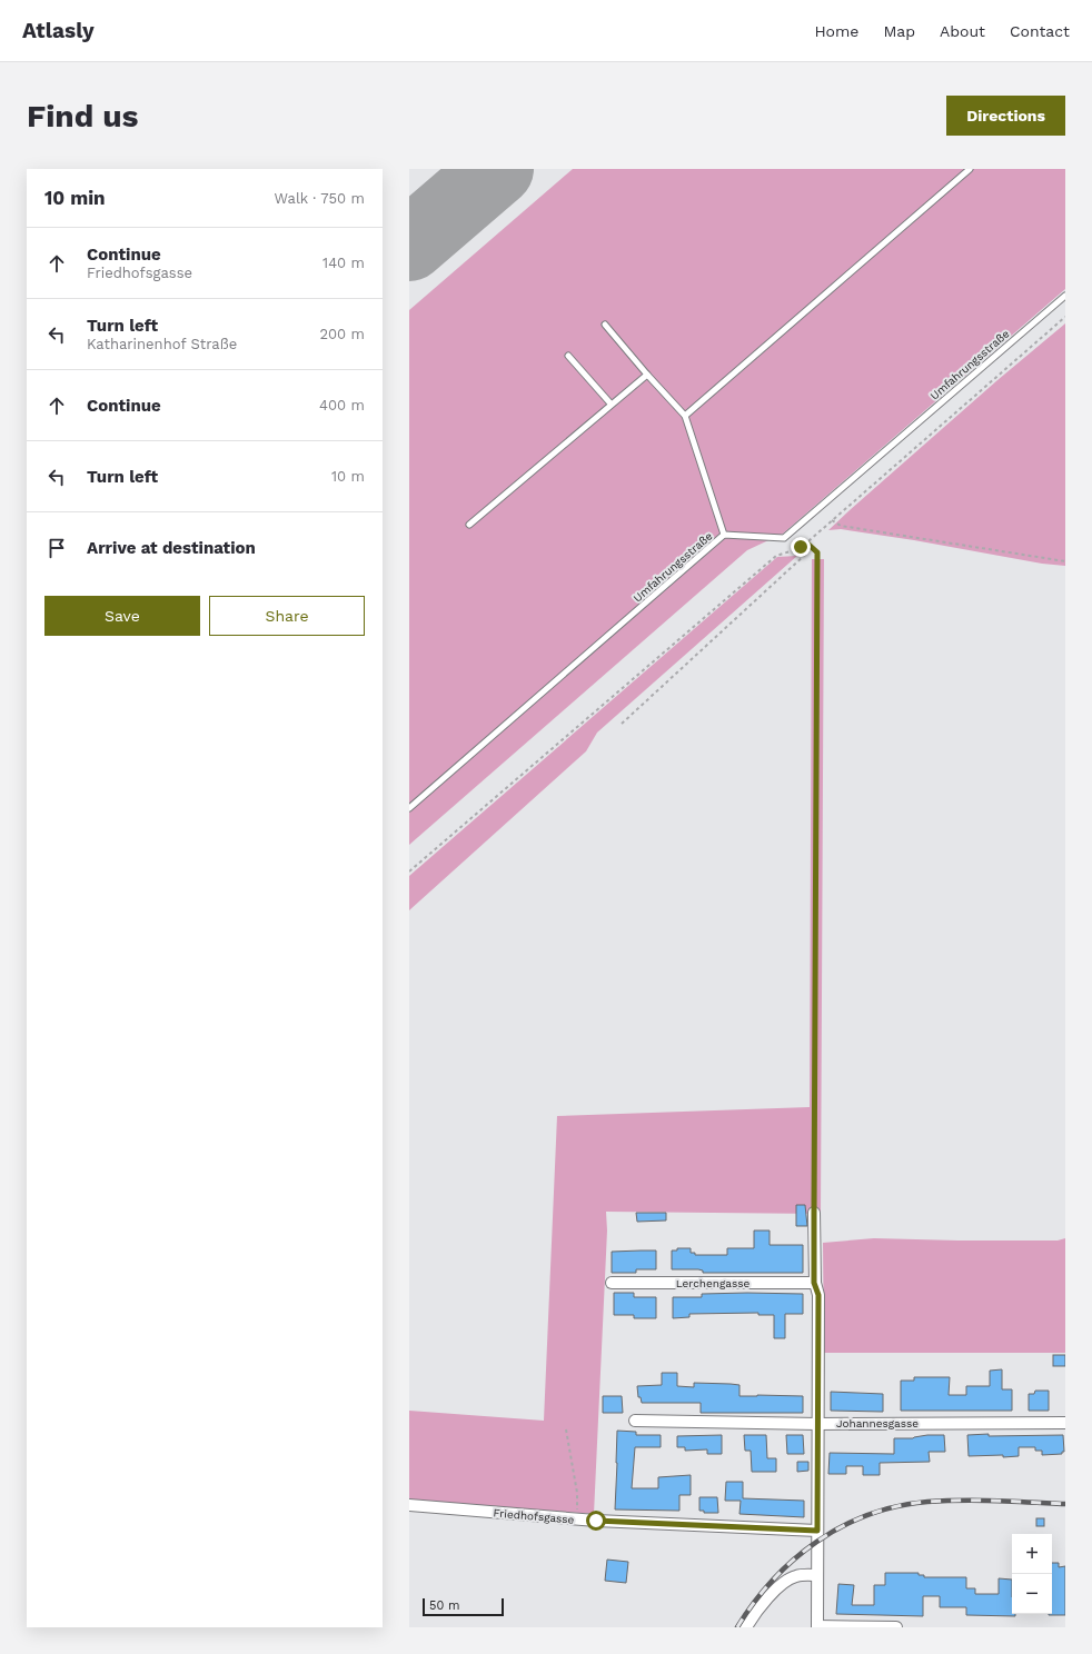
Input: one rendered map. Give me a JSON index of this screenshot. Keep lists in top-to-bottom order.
{
  "streets": {
    "street": ["Lerchengasse", "Johannesgasse", "Friedhofsgasse"],
    "lane": ["Umfahrungsstraße"]
  },
  "scale_bar": "50 m",
  "page": {
    "header": "Atlasly",
    "nav": [
      "Home",
      "Map",
      "About",
      "Contact"
    ],
    "buttons": [
      "Directions",
      ["Save", "Share"]
    ],
    "title": "Find us",
    "heading": ["10 min", "Walk · 750 m"],
    "list": [
      ["Continue", "Friedhofsgasse", "140 m"],
      ["Turn left", "Katharinenhof Straße", "200 m"],
      ["Continue", "400 m"],
      ["Turn left", "10 m"],
      "Arrive at destination"
    ],
    "map_buttons": ["+", "−"],
    "scale": "50 m"
  }
}
